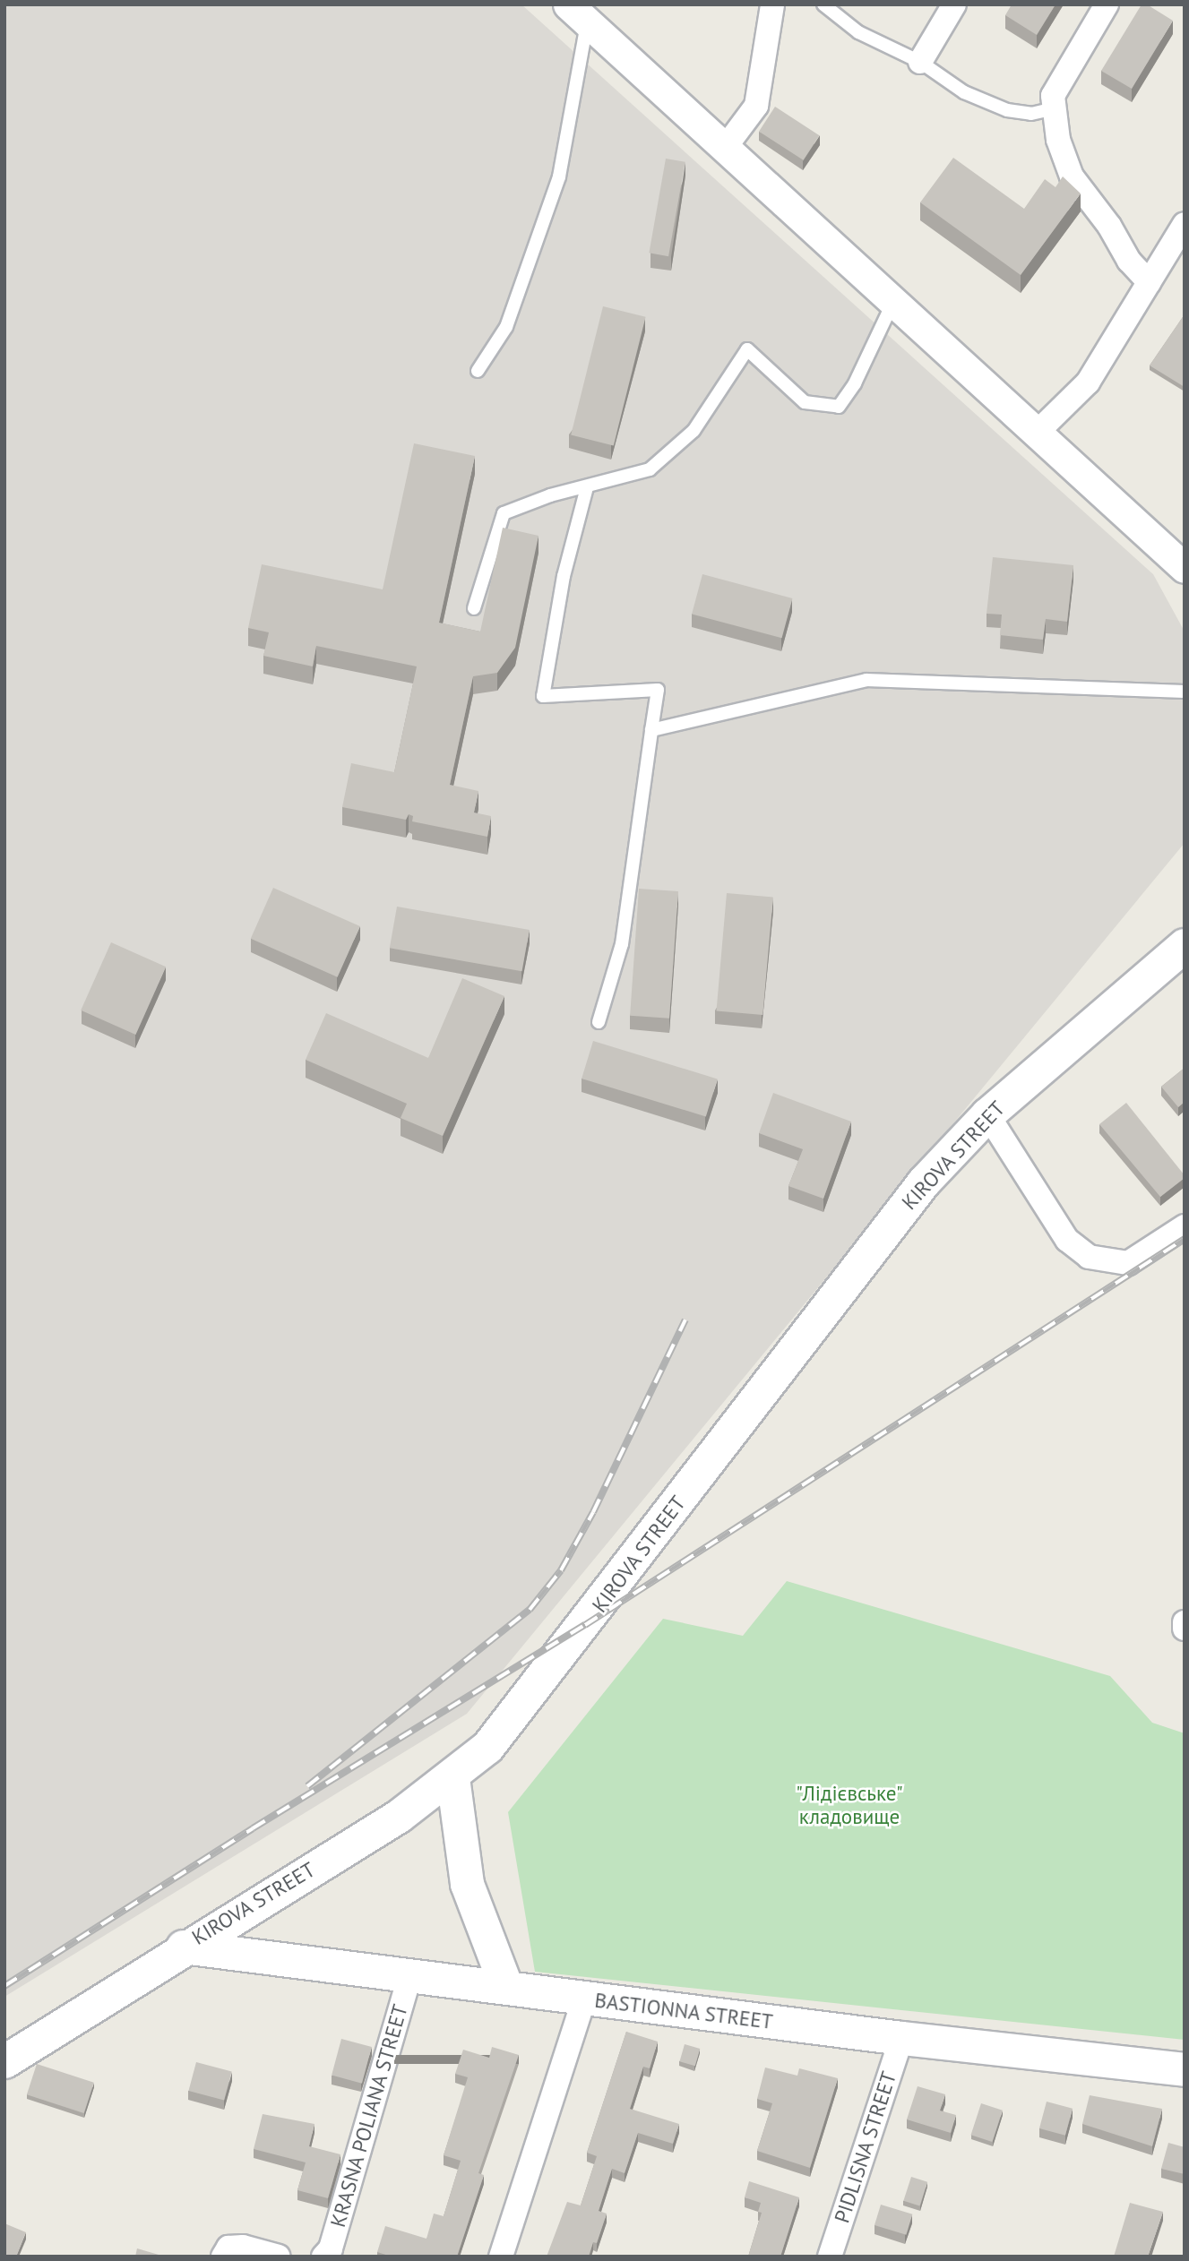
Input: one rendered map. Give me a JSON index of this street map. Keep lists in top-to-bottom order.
{
  "streets": {
    "main road": ["KIROVA STREET", "BASTIONNA STREET"],
    "street": ["KRASNA POLIANA STREET", "PIDLISNA STREET"]
  },
  "crossings": [
    ["KIROVA STREET", "BASTIONNA STREET"],
    ["BASTIONNA STREET", "KRASNA POLIANA STREET"],
    ["BASTIONNA STREET", "PIDLISNA STREET"]
  ],
  "parks": ["\"Лідієвське\" кладовище"]
}
